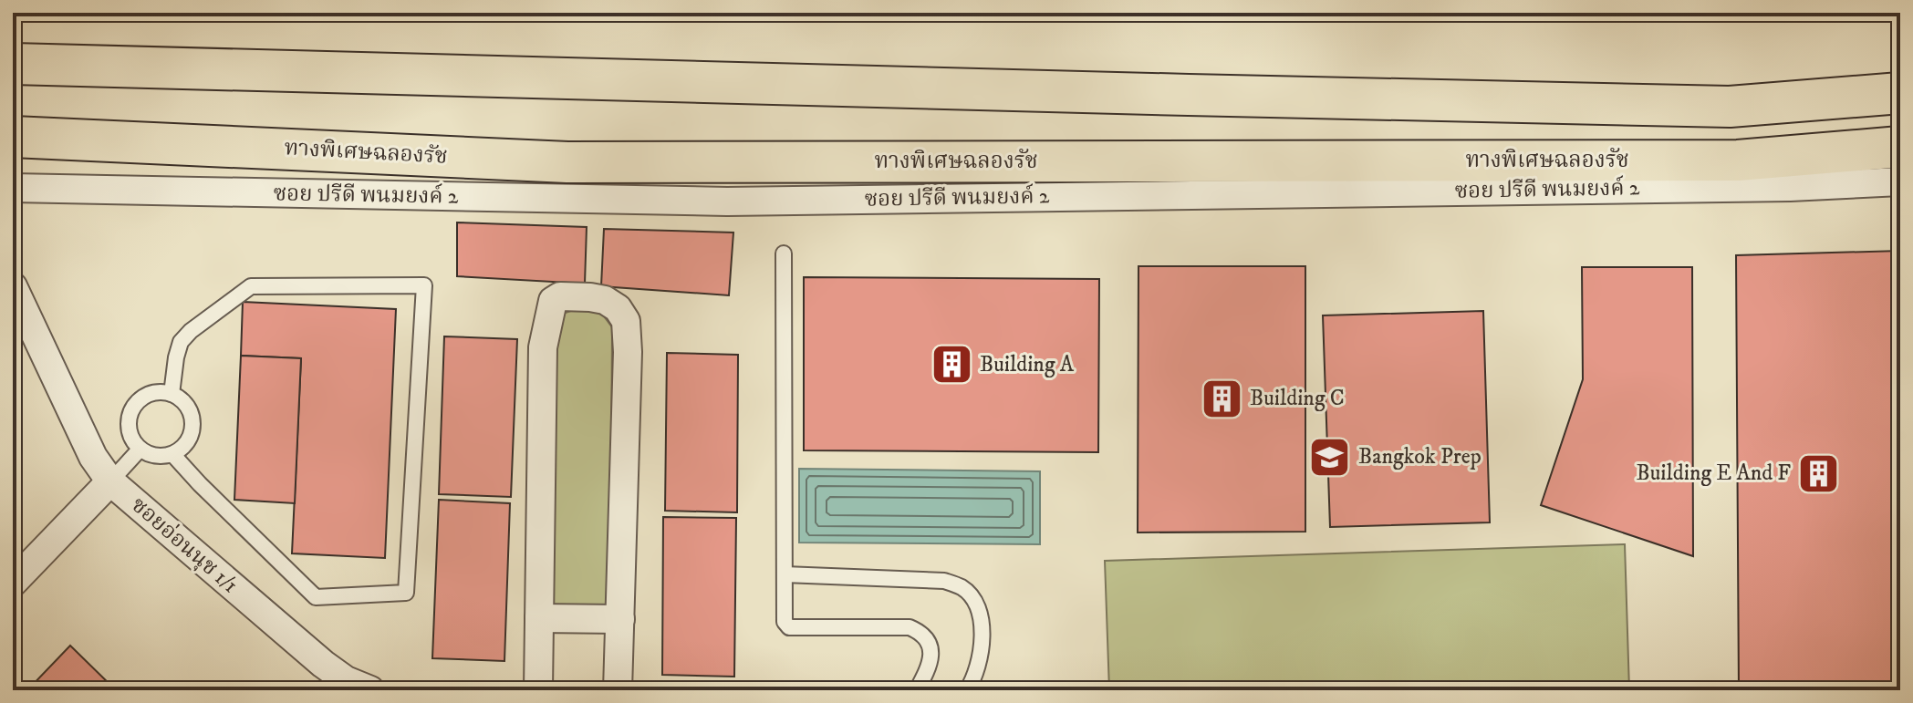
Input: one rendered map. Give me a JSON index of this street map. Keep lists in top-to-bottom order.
{
  "streets": {
    "highway": ["ทางพิเศษฉลองรัช"],
    "street": ["ซอย ปรีดี พนมยงค์ 2", "ซอยอ่อนนุช 1/1"]
  },
  "places": {
    "building": ["Building A", "Building C", "Building E And F"],
    "school or university": ["Bangkok Prep"]
  }
}
